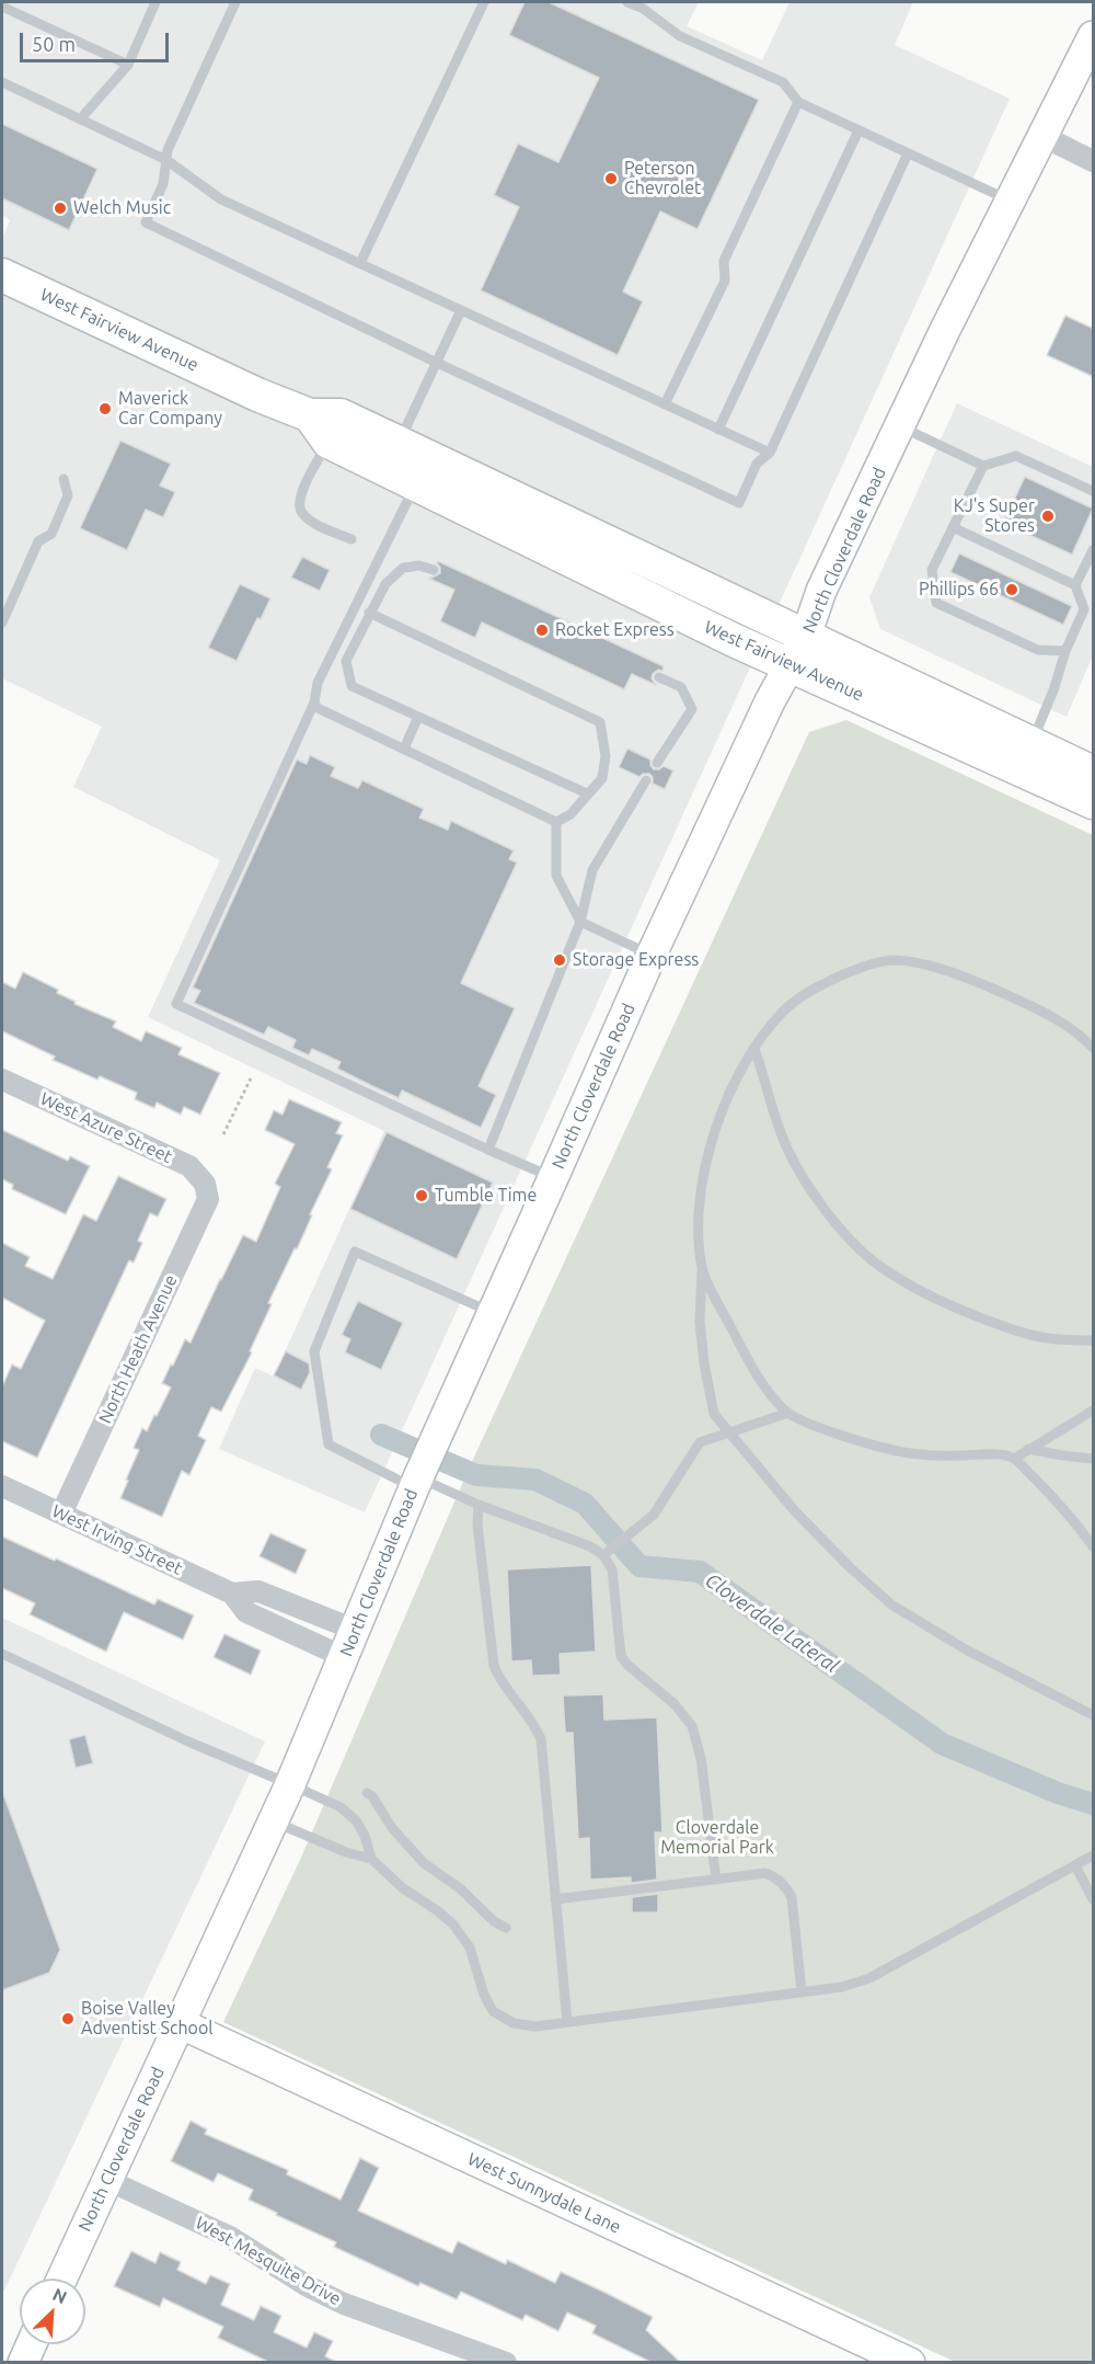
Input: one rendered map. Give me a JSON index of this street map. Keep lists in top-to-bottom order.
{
  "streets": {
    "main road": ["West Fairview Avenue", "North Cloverdale Road", "West Sunnydale Lane"],
    "street": [
      "West Azure Street",
      "North Heath Avenue",
      "West Irving Street",
      "West Mesquite Drive"
    ]
  },
  "crossings": [
    ["West Fairview Avenue", "North Cloverdale Road"],
    ["North Cloverdale Road", "West Irving Street"],
    ["North Cloverdale Road", "West Sunnydale Lane"],
    ["North Cloverdale Road", "West Mesquite Drive"],
    ["West Azure Street", "North Heath Avenue"],
    ["North Heath Avenue", "West Irving Street"]
  ],
  "water": ["Cloverdale Lateral"],
  "parks": ["Cloverdale Memorial Park"],
  "places": [
    "Peterson Chevrolet",
    "Welch Music",
    "Maverick Car Company",
    "KJ's Super Stores",
    "Phillips 66",
    "Rocket Express",
    "Storage Express",
    "Tumble Time",
    "Boise Valley Adventist School"
  ],
  "scale_bar": "50 m",
  "north": "top right"
}
